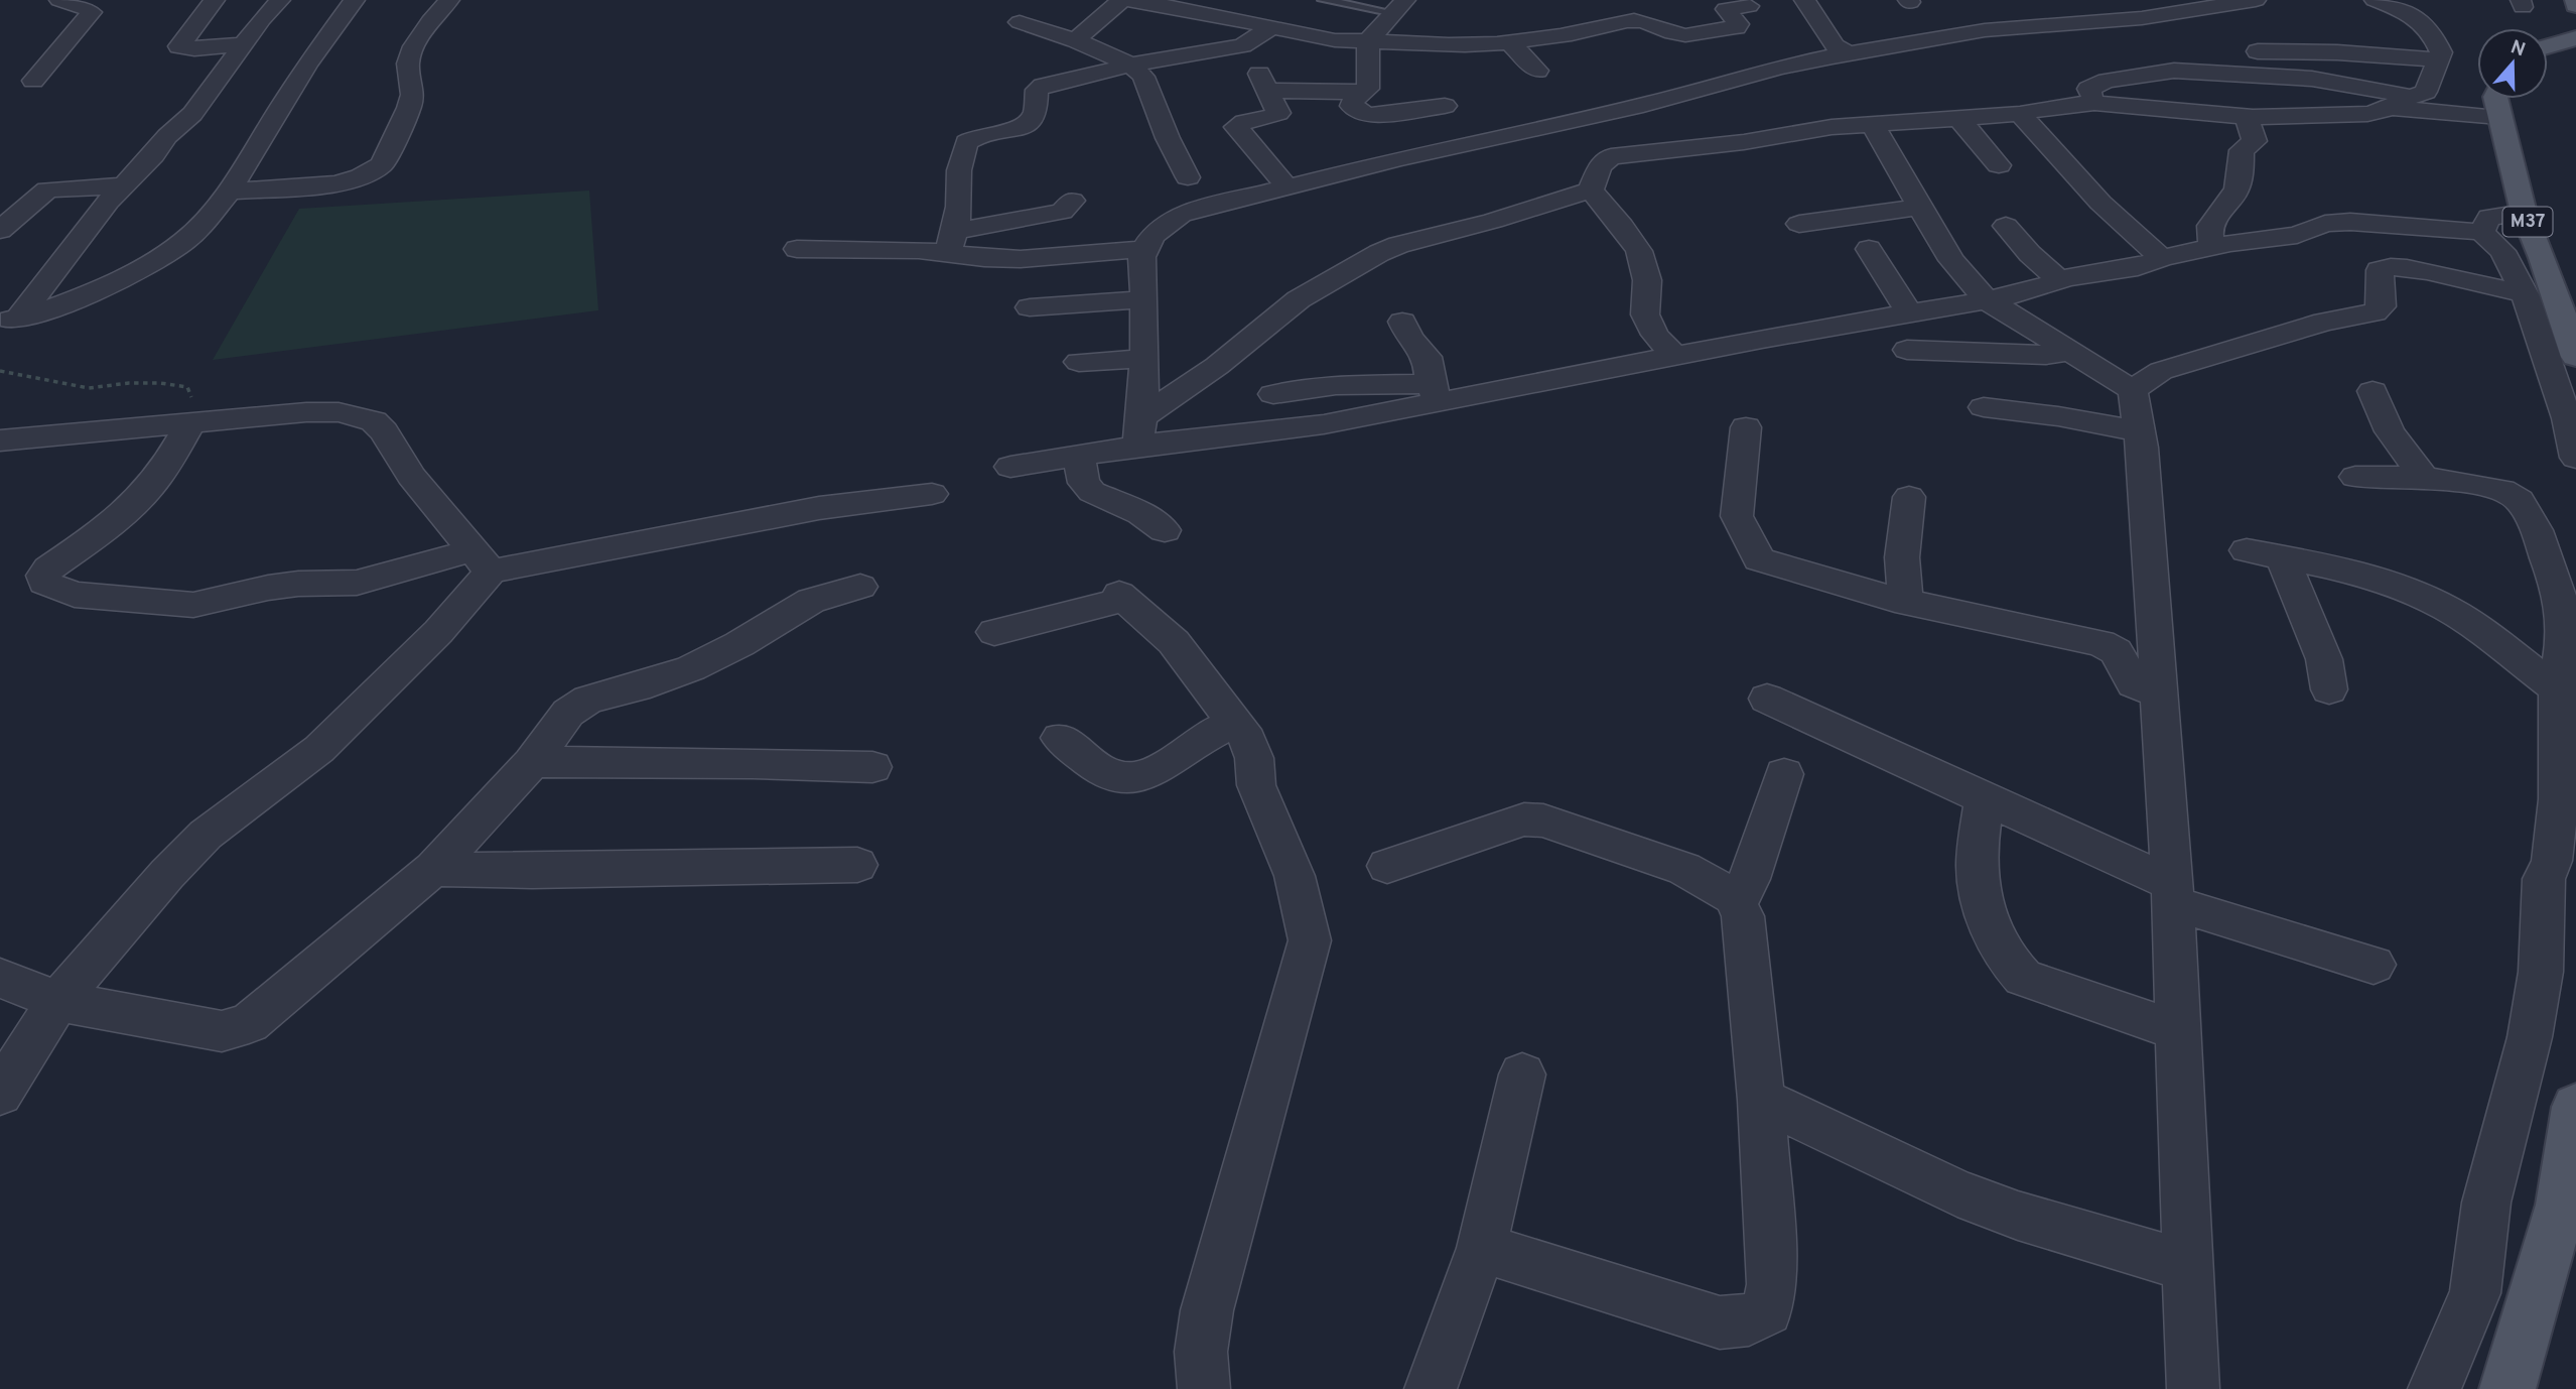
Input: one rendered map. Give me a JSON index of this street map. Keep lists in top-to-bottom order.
{
  "streets": {
    "main road": ["M37"]
  },
  "north": "top"
}
